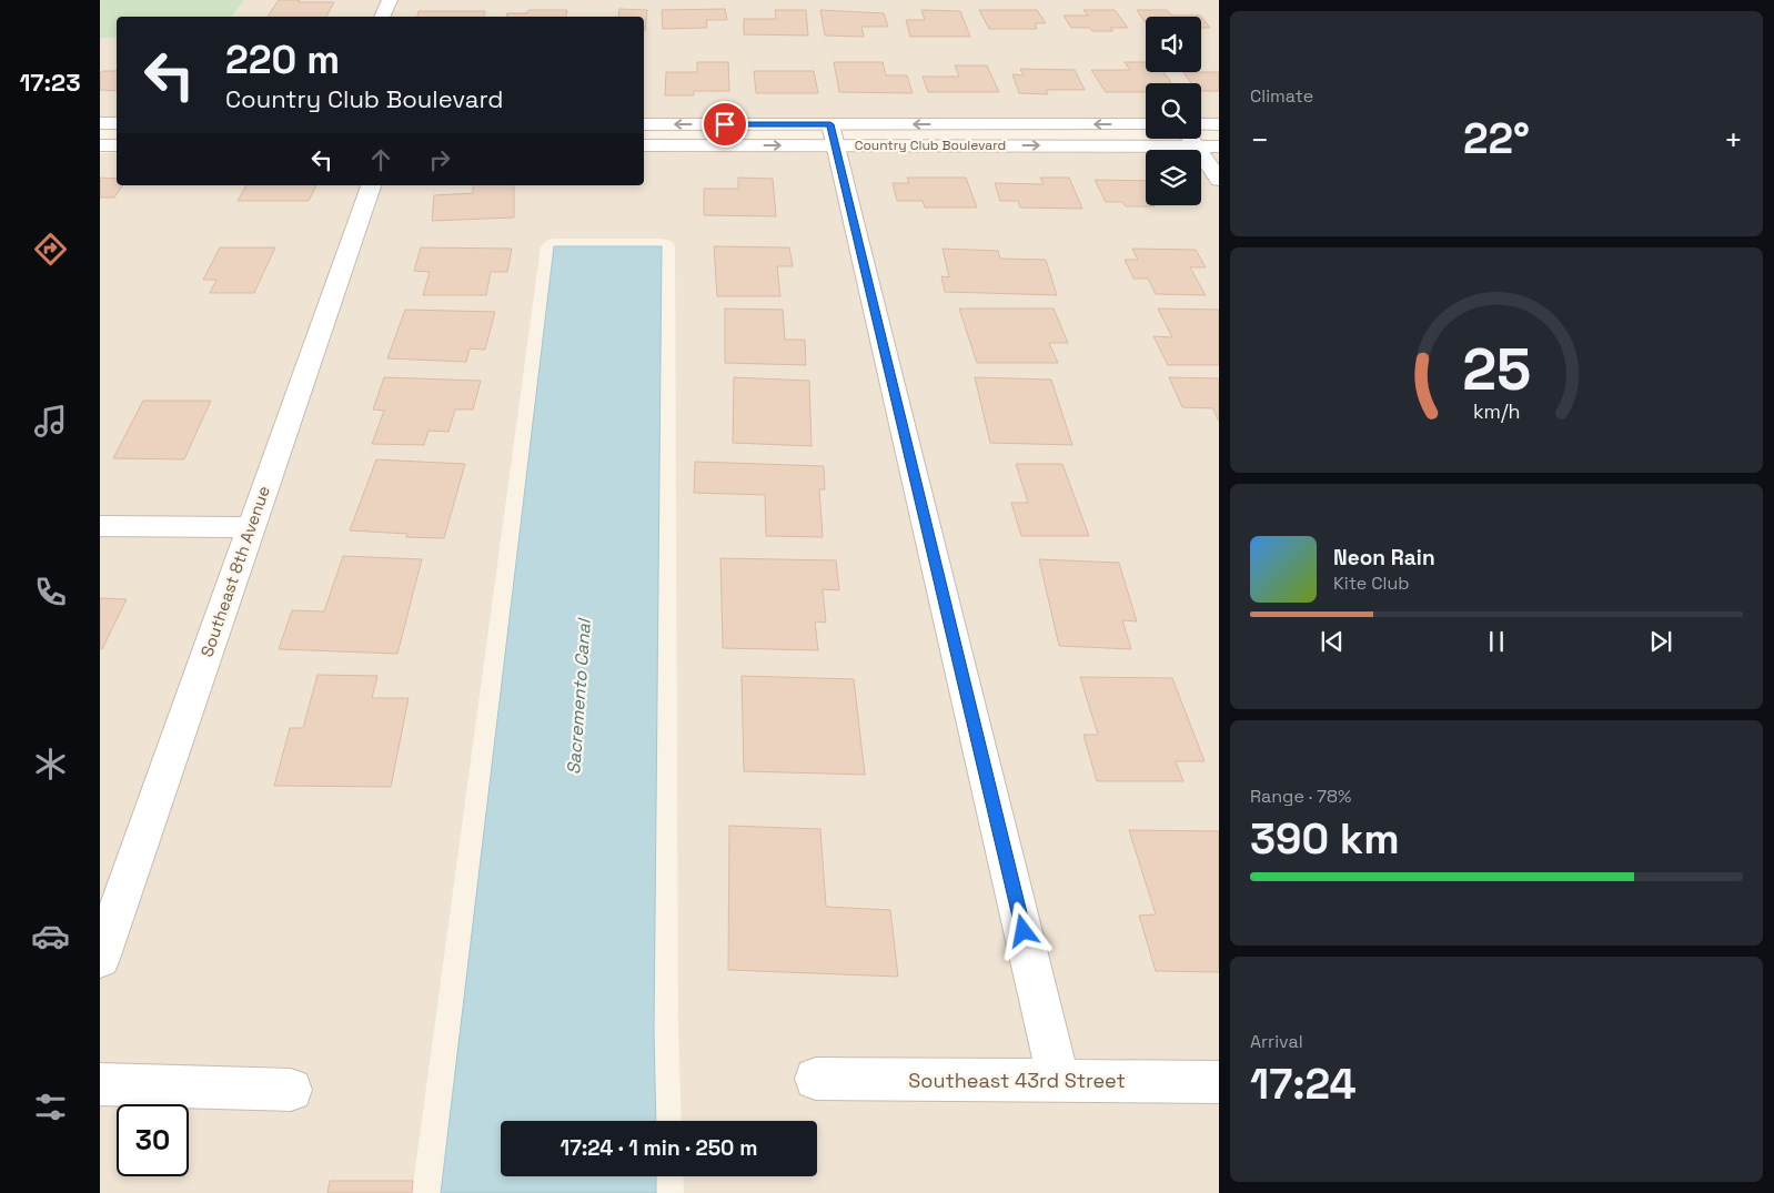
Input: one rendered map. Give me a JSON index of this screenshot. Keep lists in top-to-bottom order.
{
  "streets": {
    "street": ["Country Club Boulevard", "Southeast 8th Avenue", "Southeast 43rd Street"]
  },
  "water": ["Sacremento Canal"],
  "page": {
    "tabs": "17:23",
    "tile": [
      "Climate",
      ["Range · 78%", "390 km"],
      ["Arrival", "17:24"]
    ],
    "turn": ["220 m", "Country Club Boulevard"],
    "heat": ["−", "22°", "+"],
    "song": ["Neon Rain", "Kite Club"],
    "limit": "30",
    "trip": "17:24 · 1 min · 250 m",
    "gauge": ["25", "km/h"]
  }
}
